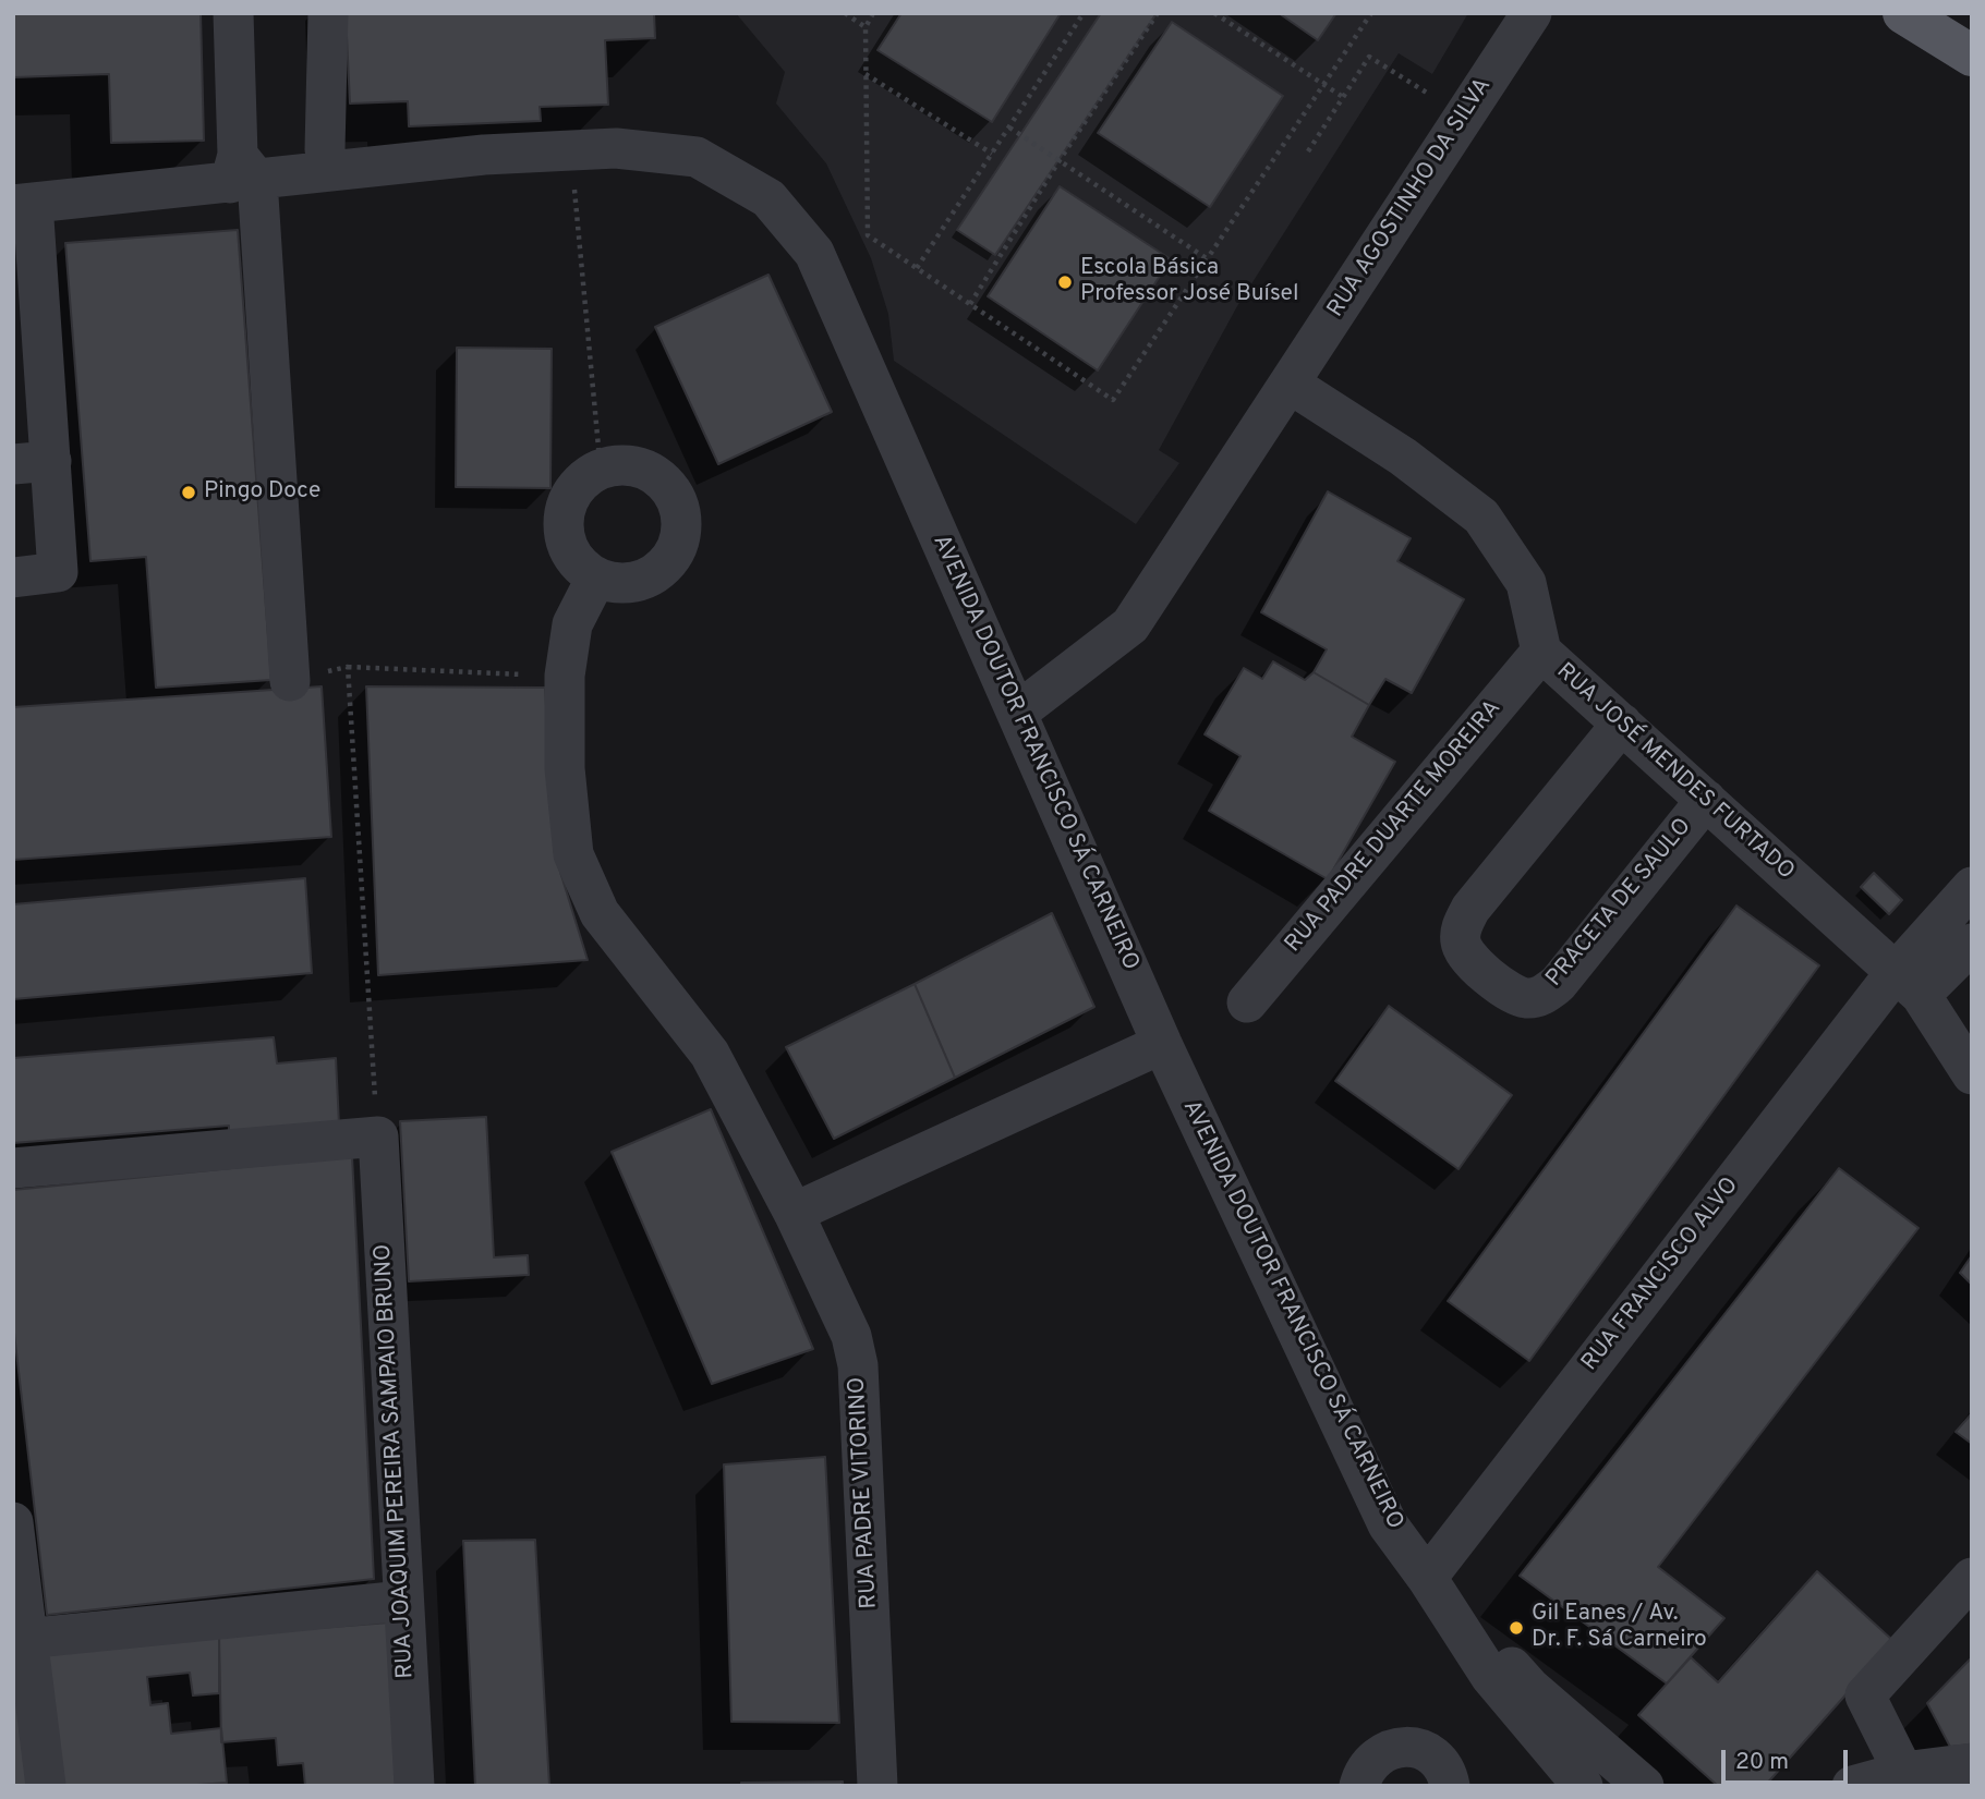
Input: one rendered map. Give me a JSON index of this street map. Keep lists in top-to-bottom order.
{
  "streets": {
    "street": [
      "RUA AGOSTINHO DA SILVA",
      "AVENIDA DOUTOR FRANCISCO SÁ CARNEIRO",
      "RUA JOSÉ MENDES FURTADO",
      "RUA PADRE DUARTE MOREIRA",
      "PRACETA DE SAULO",
      "RUA FRANCISCO ALVO",
      "RUA JOAQUIM PEREIRA SAMPAIO BRUNO",
      "RUA PADRE VITORINO"
    ]
  },
  "crossings": [
    ["RUA AGOSTINHO DA SILVA", "AVENIDA DOUTOR FRANCISCO SÁ CARNEIRO"],
    ["RUA AGOSTINHO DA SILVA", "RUA JOSÉ MENDES FURTADO"],
    ["AVENIDA DOUTOR FRANCISCO SÁ CARNEIRO", "RUA FRANCISCO ALVO"],
    ["RUA JOSÉ MENDES FURTADO", "RUA PADRE DUARTE MOREIRA"],
    ["RUA JOSÉ MENDES FURTADO", "PRACETA DE SAULO"],
    ["RUA JOSÉ MENDES FURTADO", "RUA FRANCISCO ALVO"]
  ],
  "places": ["Escola Básica Professor José Buísel", "Pingo Doce", "Gil Eanes / Av. Dr. F. Sá Carneiro"],
  "scale_bar": "20 m"
}
